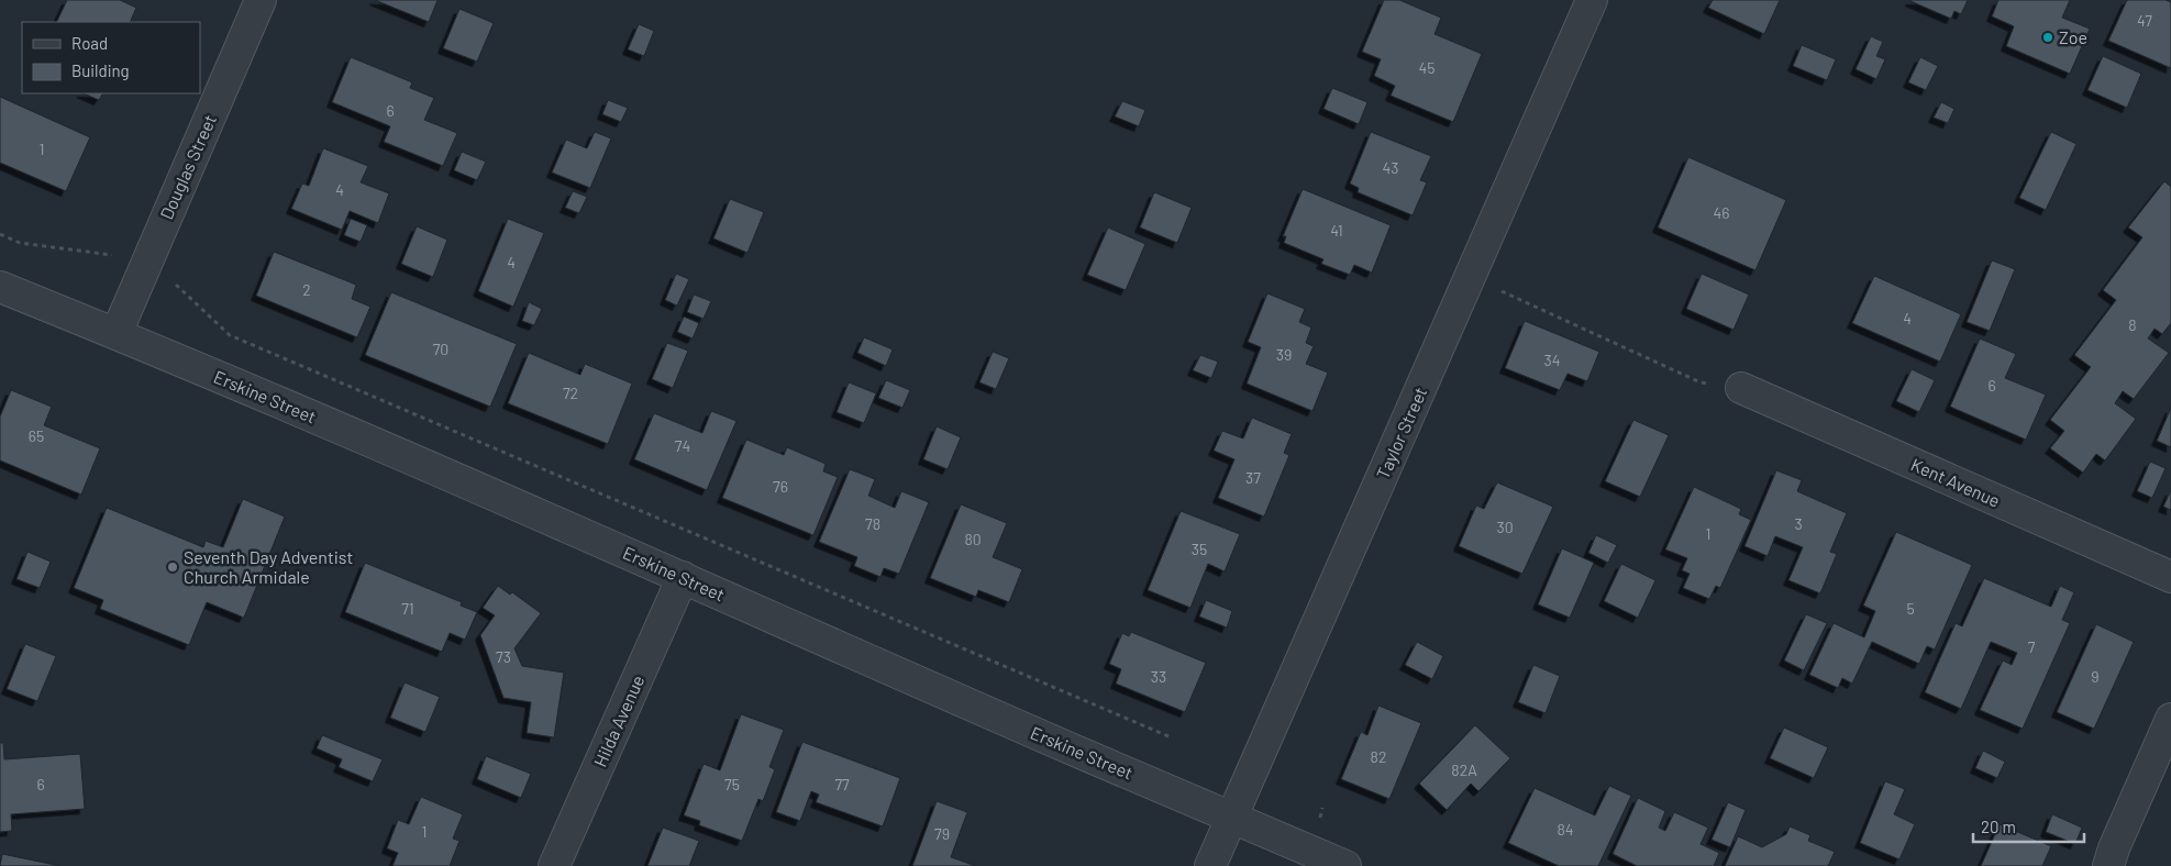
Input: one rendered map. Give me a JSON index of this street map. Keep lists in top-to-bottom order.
{
  "streets": {
    "street": [
      "Douglas Street",
      "Erskine Street",
      "Taylor Street",
      "Kent Avenue",
      "Hilda Avenue"
    ]
  },
  "crossings": [
    ["Douglas Street", "Erskine Street"],
    ["Erskine Street", "Taylor Street"],
    ["Erskine Street", "Hilda Avenue"]
  ],
  "places": ["Zoe", "Seventh Day Adventist Church Armidale"],
  "house_numbers": [
    "47",
    "45",
    "6",
    "1",
    "43",
    "4",
    "46",
    "41",
    "4",
    "2",
    "4",
    "8",
    "70",
    "39",
    "34",
    "6",
    "72",
    "65",
    "74",
    "37",
    "76",
    "78",
    "3",
    "30",
    "1",
    "80",
    "35",
    "71",
    "5",
    "7",
    "73",
    "33",
    "9",
    "82",
    "82A",
    "6",
    "75",
    "77",
    "84",
    "1",
    "79"
  ],
  "legend": ["Road", "Building"],
  "scale_bar": "20 m"
}
